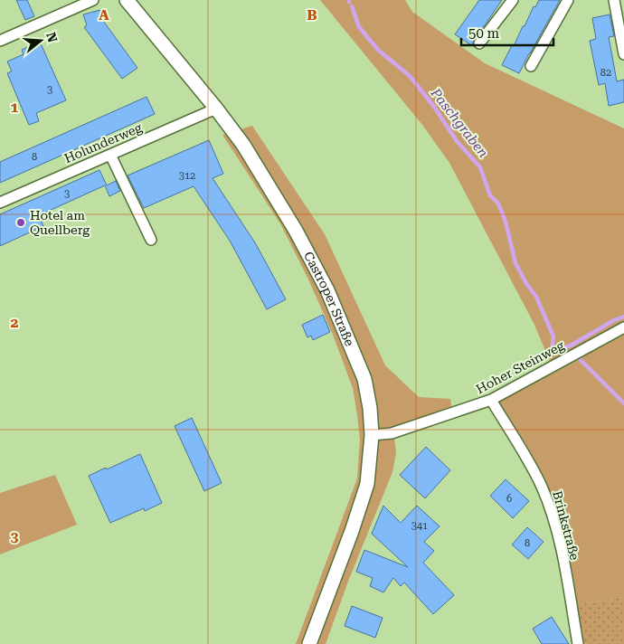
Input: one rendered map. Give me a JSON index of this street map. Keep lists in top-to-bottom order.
{
  "streets": {
    "main road": ["Castroper Straße"],
    "street": ["Holunderweg", "Hoher Steinweg", "Brinkstraße"]
  },
  "crossings": [
    ["Holunderweg", "Castroper Straße"],
    ["Castroper Straße", "Hoher Steinweg"],
    ["Hoher Steinweg", "Brinkstraße"]
  ],
  "water": ["Paschgraben"],
  "places": ["Hotel am Quellberg"],
  "house_numbers": [
    "82",
    "3",
    "8",
    "312",
    "3",
    "6",
    "341",
    "8"
  ],
  "scale_bar": "50 m",
  "north": "right",
  "grid": {
    "columns": ["A", "B"],
    "rows": ["1", "2", "3"]
  }
}
